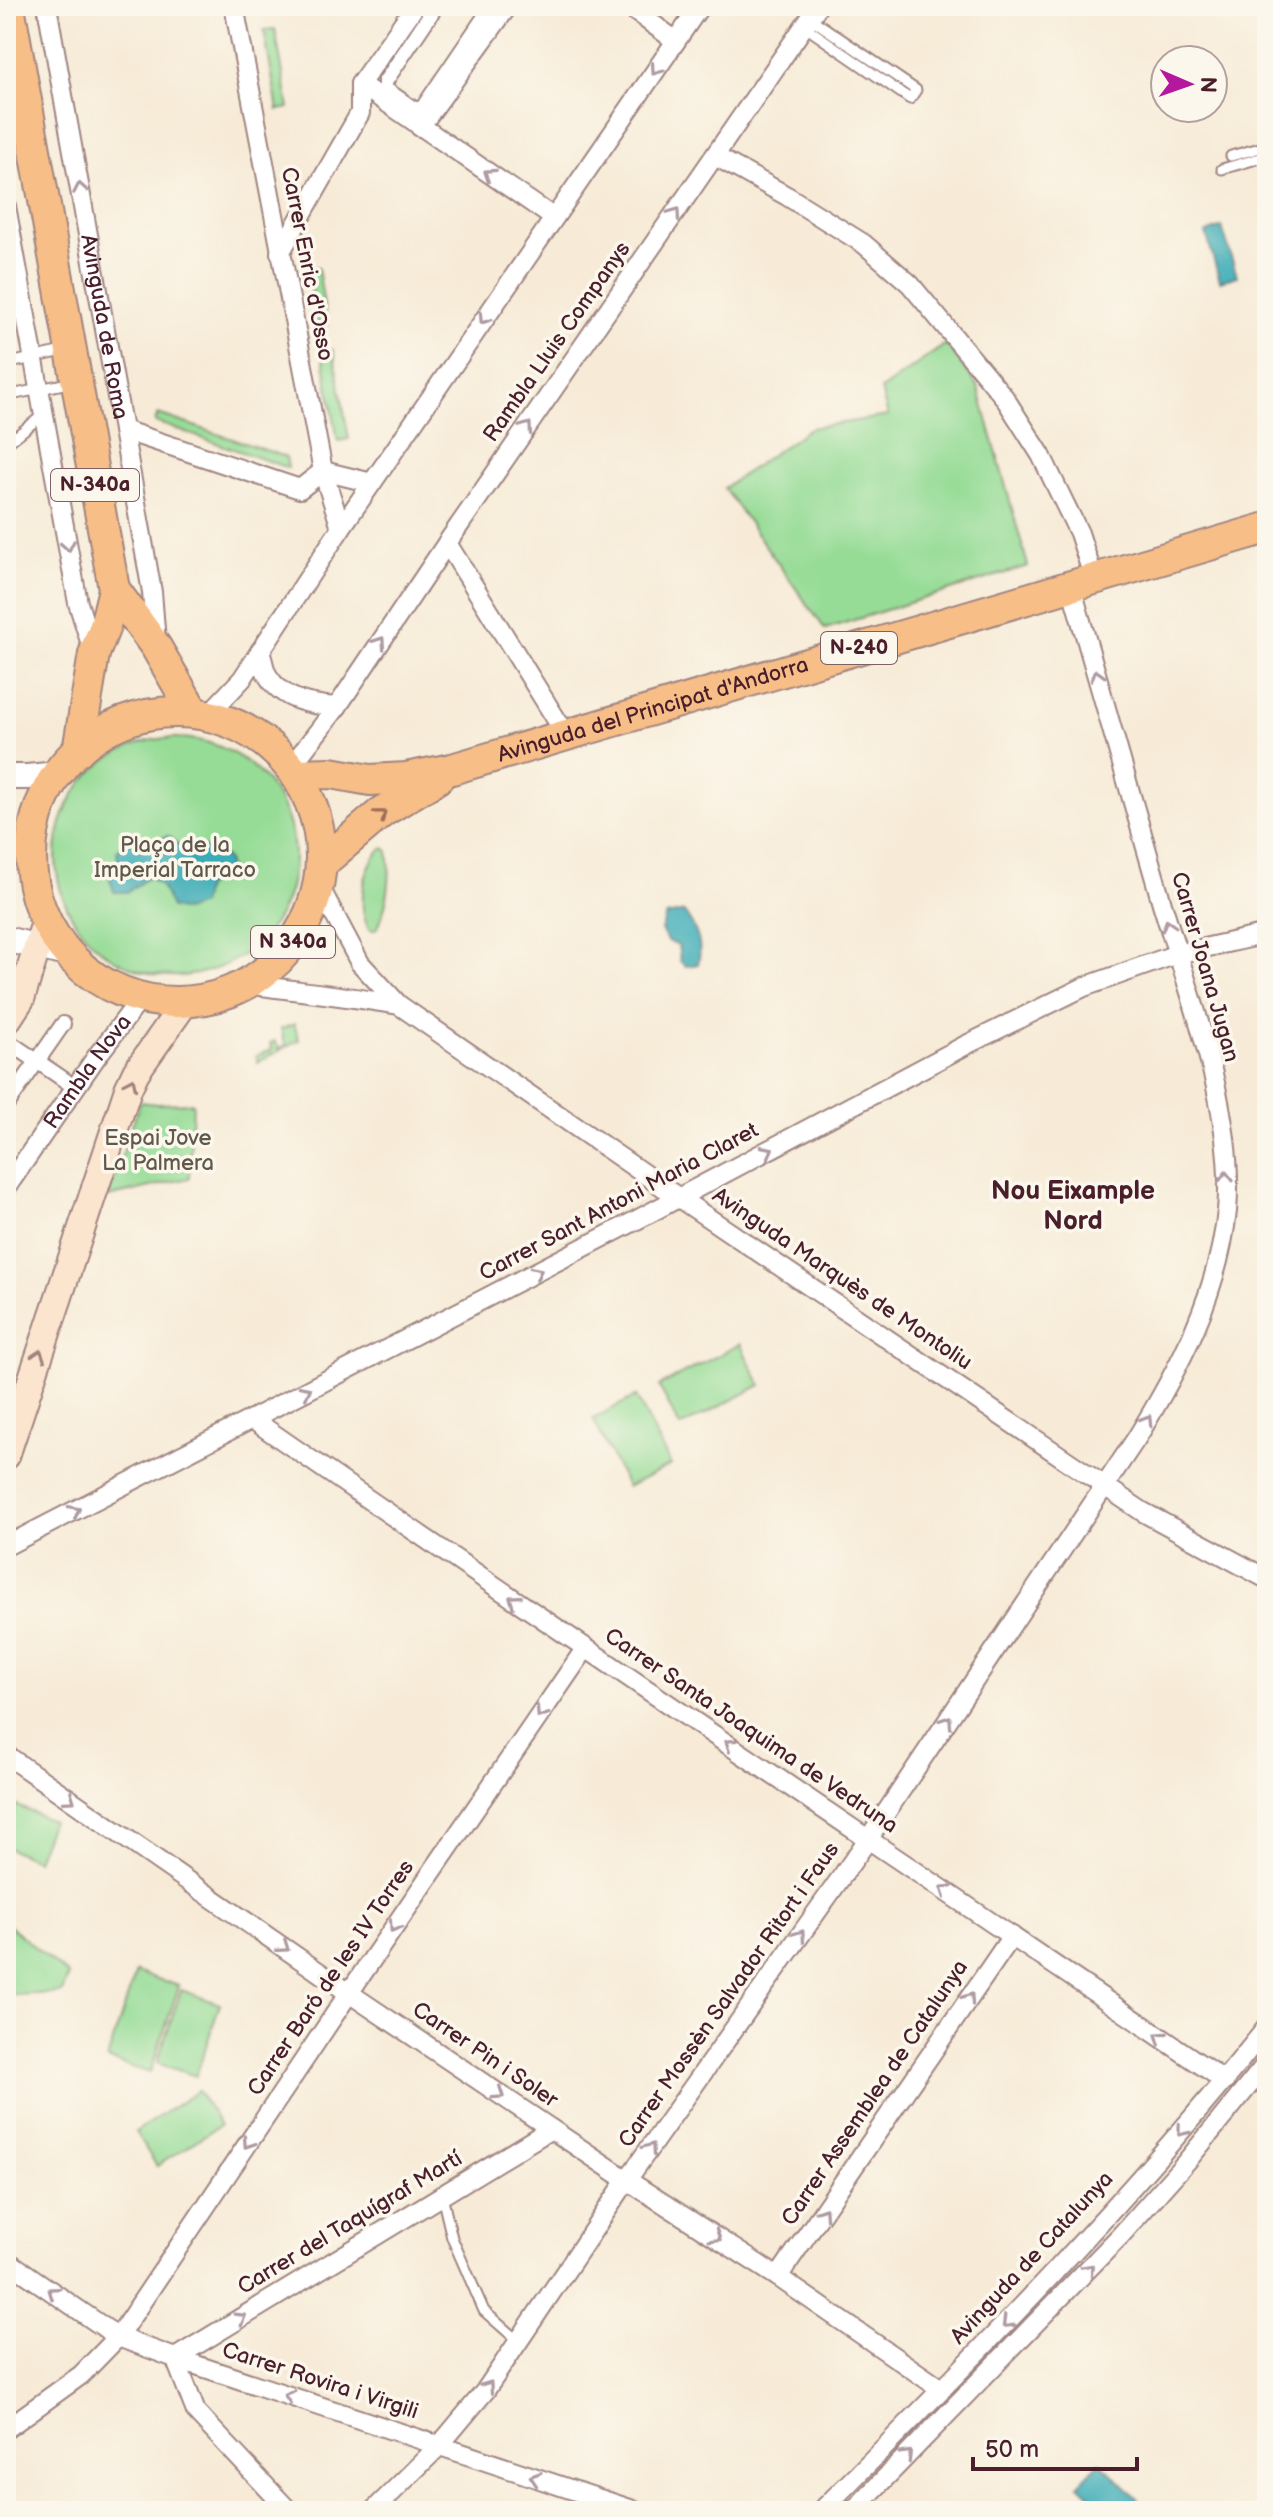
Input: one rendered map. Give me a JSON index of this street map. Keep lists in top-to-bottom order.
{
  "streets": {
    "main road": [
      "Avinguda de Roma",
      "N-340a",
      "N-240",
      "Avinguda del Principat d'Andorra",
      "N 340a"
    ],
    "street": [
      "Carrer Enric d'Osso",
      "Rambla Lluis Companys",
      "Carrer Joana Jugan",
      "Rambla Nova",
      "Carrer Sant Antoni Maria Claret",
      "Avinguda Marquès de Montoliu",
      "Carrer Santa Joaquima de Vedruna",
      "Carrer Baró de les IV Torres",
      "Carrer Mossèn Salvador Ritort i Faus",
      "Carrer Pin i Soler",
      "Carrer Assemblea de Catalunya",
      "Carrer del Taquígraf Martí",
      "Avinguda de Catalunya",
      "Carrer Rovira i Virgili"
    ]
  },
  "crossings": [
    ["Avinguda de Roma", "N 340a"],
    ["Rambla Lluis Companys", "Avinguda del Principat d'Andorra"],
    ["Rambla Lluis Companys", "N 340a"],
    ["Rambla Lluis Companys", "Carrer Joana Jugan"],
    ["Avinguda del Principat d'Andorra", "N 340a"],
    ["Avinguda del Principat d'Andorra", "Carrer Joana Jugan"],
    ["Avinguda del Principat d'Andorra", "Avinguda Marquès de Montoliu"],
    ["N 340a", "Rambla Nova"],
    ["N 340a", "Avinguda Marquès de Montoliu"],
    ["Carrer Joana Jugan", "Carrer Sant Antoni Maria Claret"],
    ["Carrer Joana Jugan", "Avinguda Marquès de Montoliu"],
    ["Carrer Joana Jugan", "Carrer Mossèn Salvador Ritort i Faus"],
    ["Carrer Sant Antoni Maria Claret", "Avinguda Marquès de Montoliu"],
    ["Carrer Sant Antoni Maria Claret", "Carrer Santa Joaquima de Vedruna"],
    ["Avinguda Marquès de Montoliu", "Carrer Mossèn Salvador Ritort i Faus"],
    ["Carrer Santa Joaquima de Vedruna", "Carrer Baró de les IV Torres"],
    ["Carrer Santa Joaquima de Vedruna", "Carrer Mossèn Salvador Ritort i Faus"],
    ["Carrer Santa Joaquima de Vedruna", "Carrer Assemblea de Catalunya"],
    ["Carrer Santa Joaquima de Vedruna", "Avinguda de Catalunya"],
    ["Carrer Baró de les IV Torres", "Carrer Pin i Soler"],
    ["Carrer Baró de les IV Torres", "Carrer Rovira i Virgili"],
    ["Carrer Mossèn Salvador Ritort i Faus", "Carrer Pin i Soler"],
    ["Carrer Mossèn Salvador Ritort i Faus", "Carrer Rovira i Virgili"],
    ["Carrer Pin i Soler", "Carrer Assemblea de Catalunya"],
    ["Carrer Pin i Soler", "Carrer del Taquígraf Martí"],
    ["Carrer Pin i Soler", "Avinguda de Catalunya"],
    ["Carrer del Taquígraf Martí", "Carrer Rovira i Virgili"]
  ],
  "one_way": [
    "Carrer Joana Jugan",
    "Carrer Sant Antoni Maria Claret",
    "Carrer Santa Joaquima de Vedruna",
    "Carrer Baró de les IV Torres",
    "Carrer Mossèn Salvador Ritort i Faus",
    "Carrer Pin i Soler",
    "Carrer Assemblea de Catalunya",
    "Carrer del Taquígraf Martí",
    "Carrer Rovira i Virgili"
  ],
  "districts": ["Nou Eixample Nord"],
  "parks": ["Plaça de la Imperial Tarraco", "Espai Jove La Palmera"],
  "scale_bar": "50 m",
  "north": "right"
}
